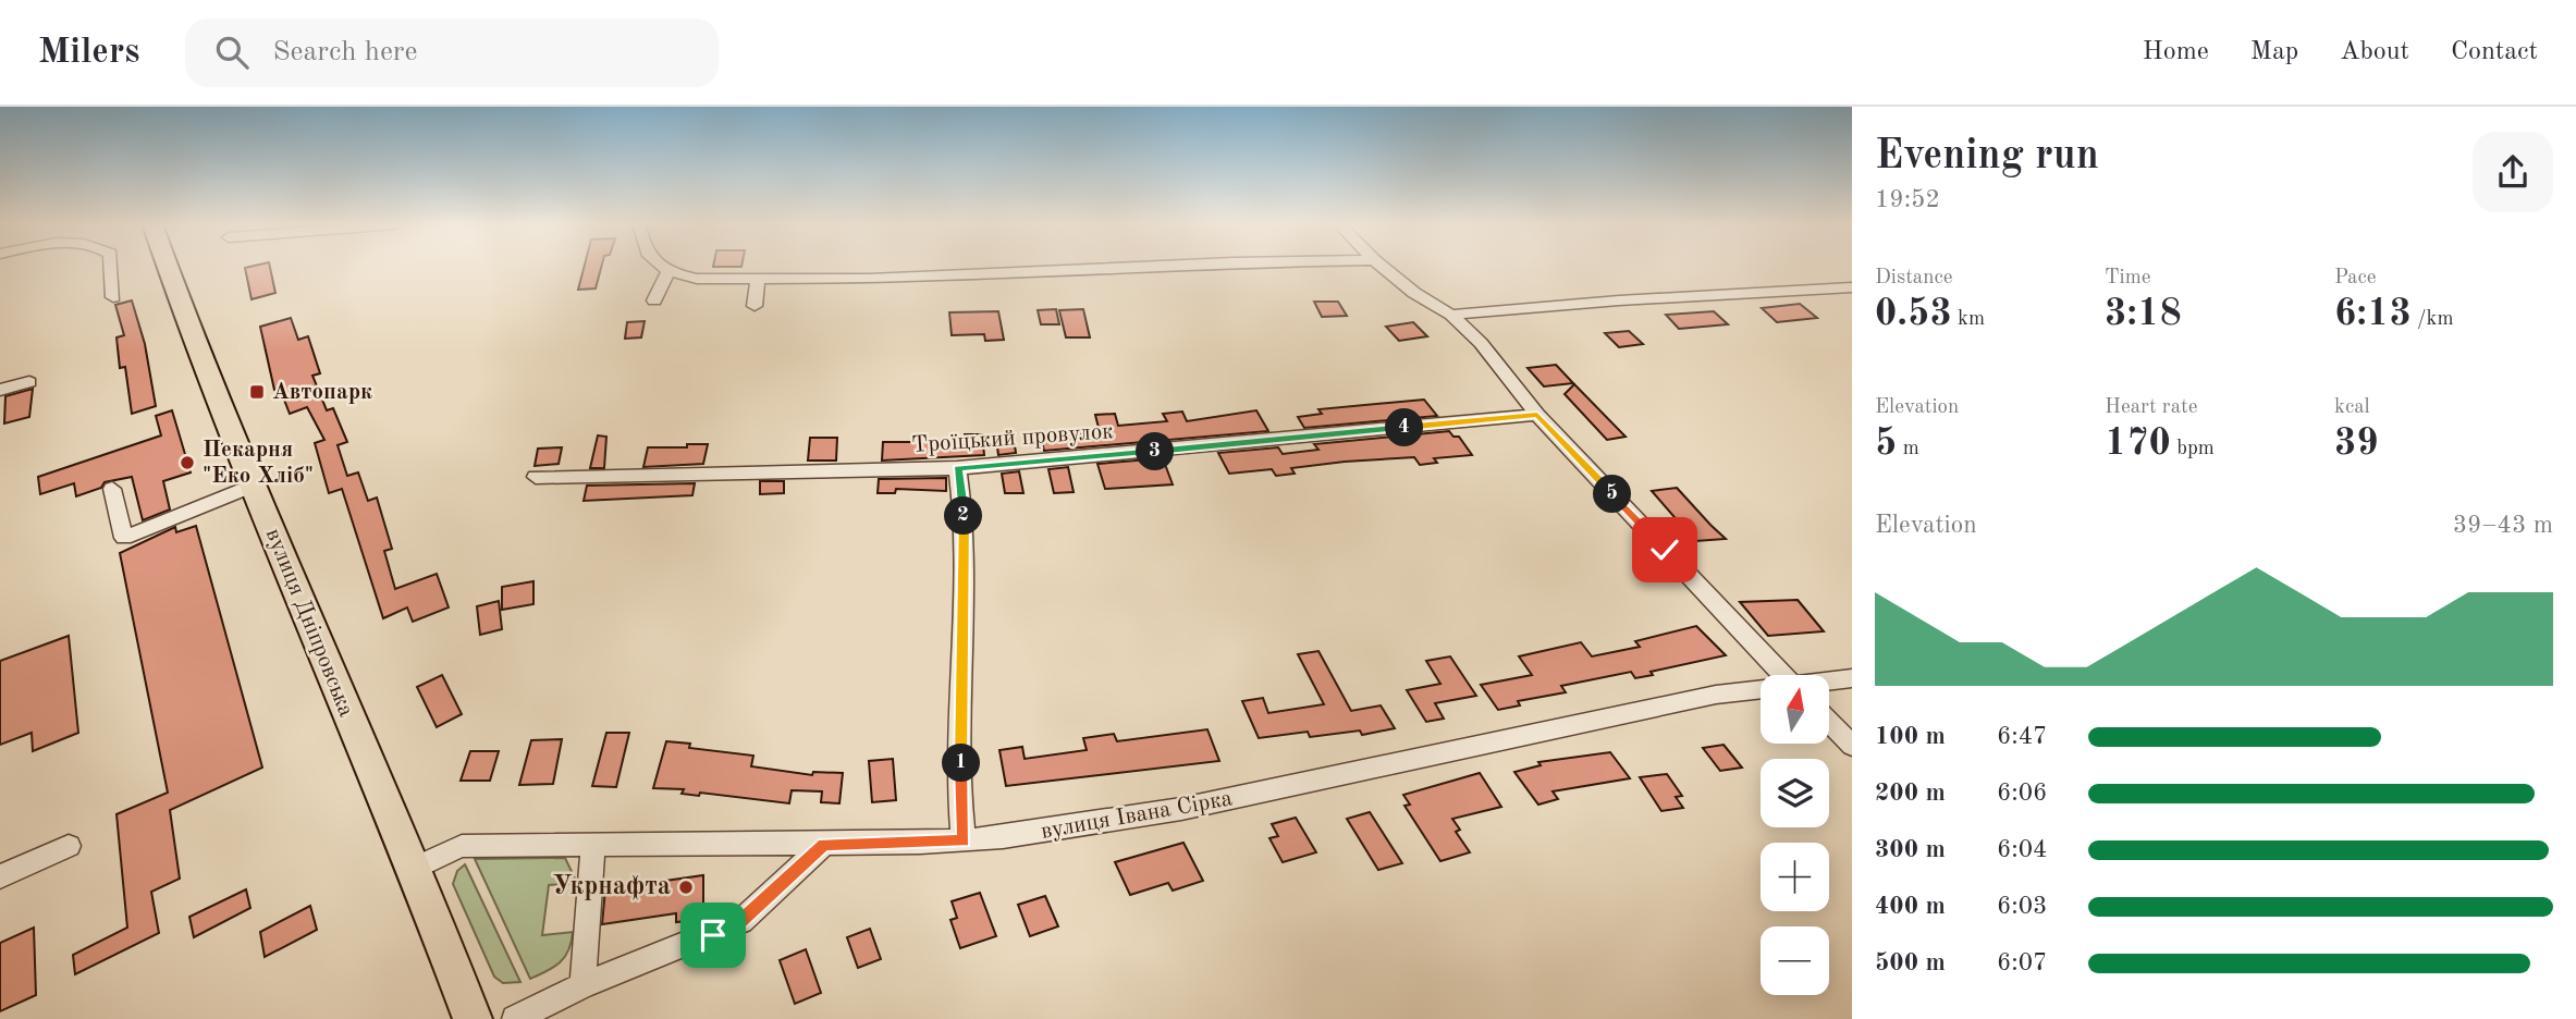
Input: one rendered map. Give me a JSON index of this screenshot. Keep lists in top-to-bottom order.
{
  "streets": {
    "highway": ["вулиця Дніпровська"],
    "street": ["Троїцький провулок", "вулиця Івана Сірка"]
  },
  "crossings": [
    ["вулиця Дніпровська", "вулиця Івана Сірка"]
  ],
  "places": {
    "transit": ["Автопарк"],
    "other": ["Пекарня \"Еко Хліб\"", "Укрнафта"]
  },
  "north": "top",
  "page": {
    "header": "Milers",
    "search": "Search here",
    "nav": [
      "Home",
      "Map",
      "About",
      "Contact"
    ],
    "heading": ["Evening run", "19:52"],
    "stats": [
      ["Distance", "0.53 km"],
      ["Time", "3:18"],
      ["Pace", "6:13 /km"],
      ["Elevation", "5 m"],
      ["Heart rate", "170 bpm"],
      ["kcal", "39"]
    ],
    "pins": [
      "4",
      "3",
      "5",
      "2",
      "1"
    ],
    "chart": ["Elevation", "39–43 m"],
    "map_buttons": ["+", "−"],
    "list": [
      {
        "name": "100 m",
        "note": "6:47"
      },
      {
        "name": "200 m",
        "note": "6:06"
      },
      {
        "name": "300 m",
        "note": "6:04"
      },
      {
        "name": "400 m",
        "note": "6:03"
      },
      {
        "name": "500 m",
        "note": "6:07"
      }
    ]
  }
}
